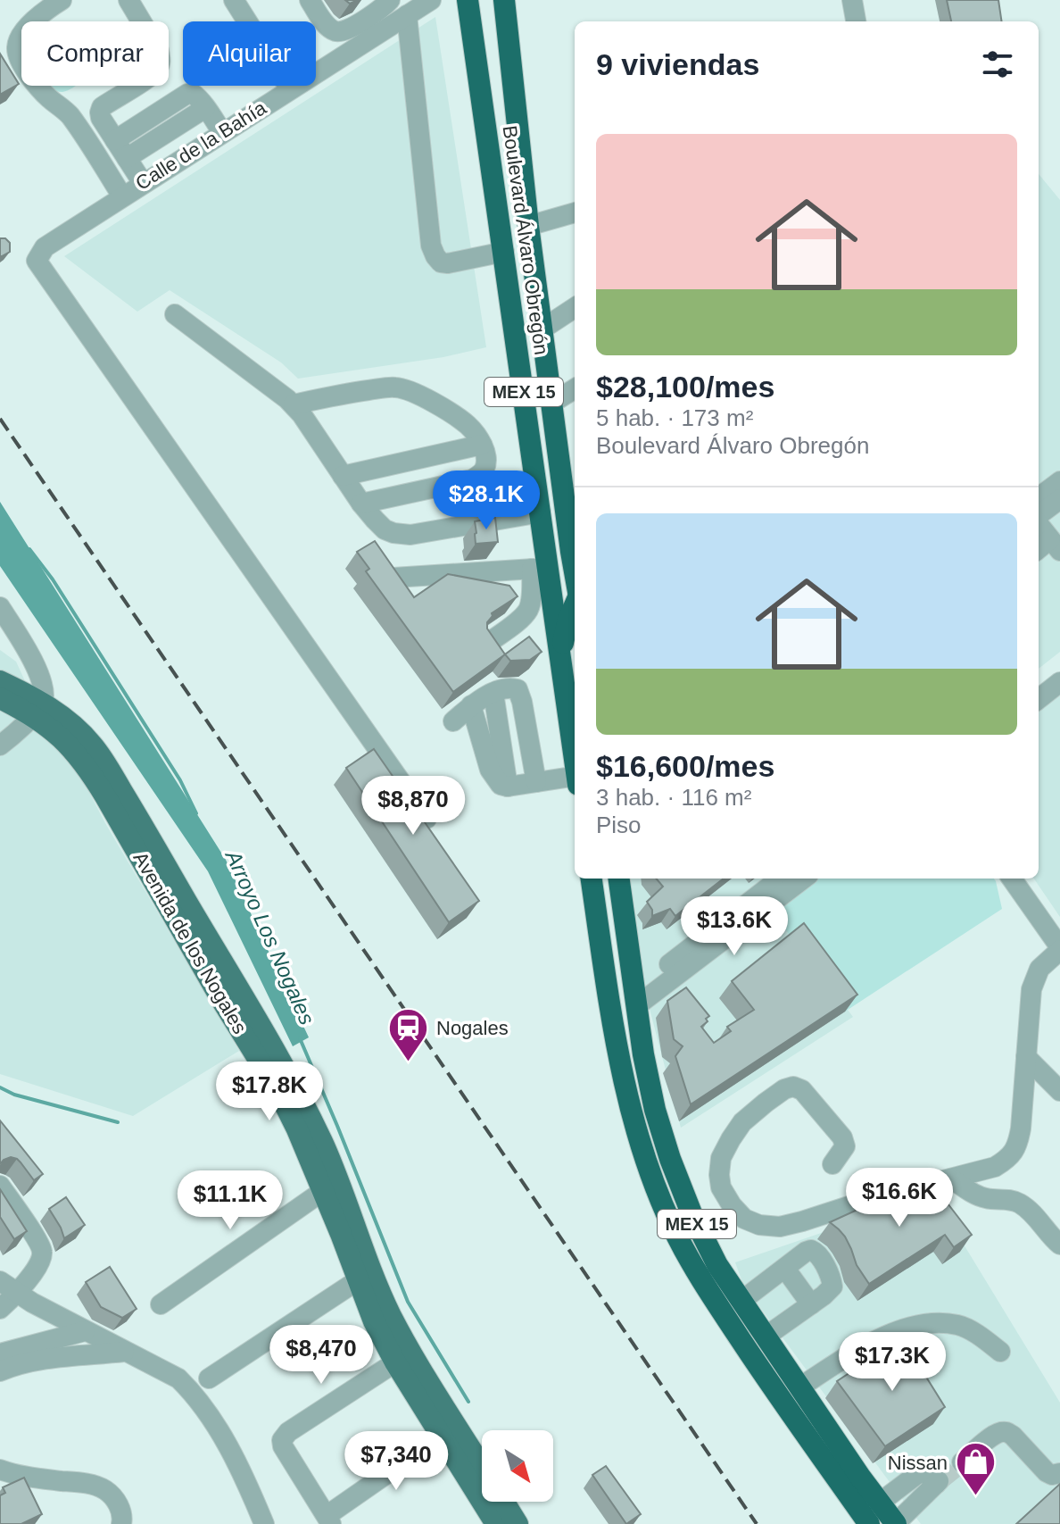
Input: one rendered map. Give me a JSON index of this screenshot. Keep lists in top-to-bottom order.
{
  "streets": {
    "highway": ["Boulevard Álvaro Obregón", "MEX 15"],
    "main road": ["Avenida de los Nogales"],
    "street": ["Calle de la Bahía"]
  },
  "water": ["Arroyo Los Nogales"],
  "places": {
    "station": ["Nogales"],
    "shop": ["Nissan"]
  },
  "north": "bottom right",
  "page": {
    "chip": ["Comprar", "Alquilar"],
    "heading": "9 viviendas",
    "list": [
      {
        "name": "$28,100/mes",
        "note": "5 hab. · 173 m² · Boulevard Álvaro Obregón"
      },
      {
        "name": "$16,600/mes",
        "note": "3 hab. · 116 m² · Piso"
      }
    ],
    "price": [
      "$28.1K",
      "$8,870",
      "$13.6K",
      "$17.8K",
      "$16.6K",
      "$11.1K",
      "$8,470",
      "$17.3K",
      "$7,340"
    ]
  }
}
